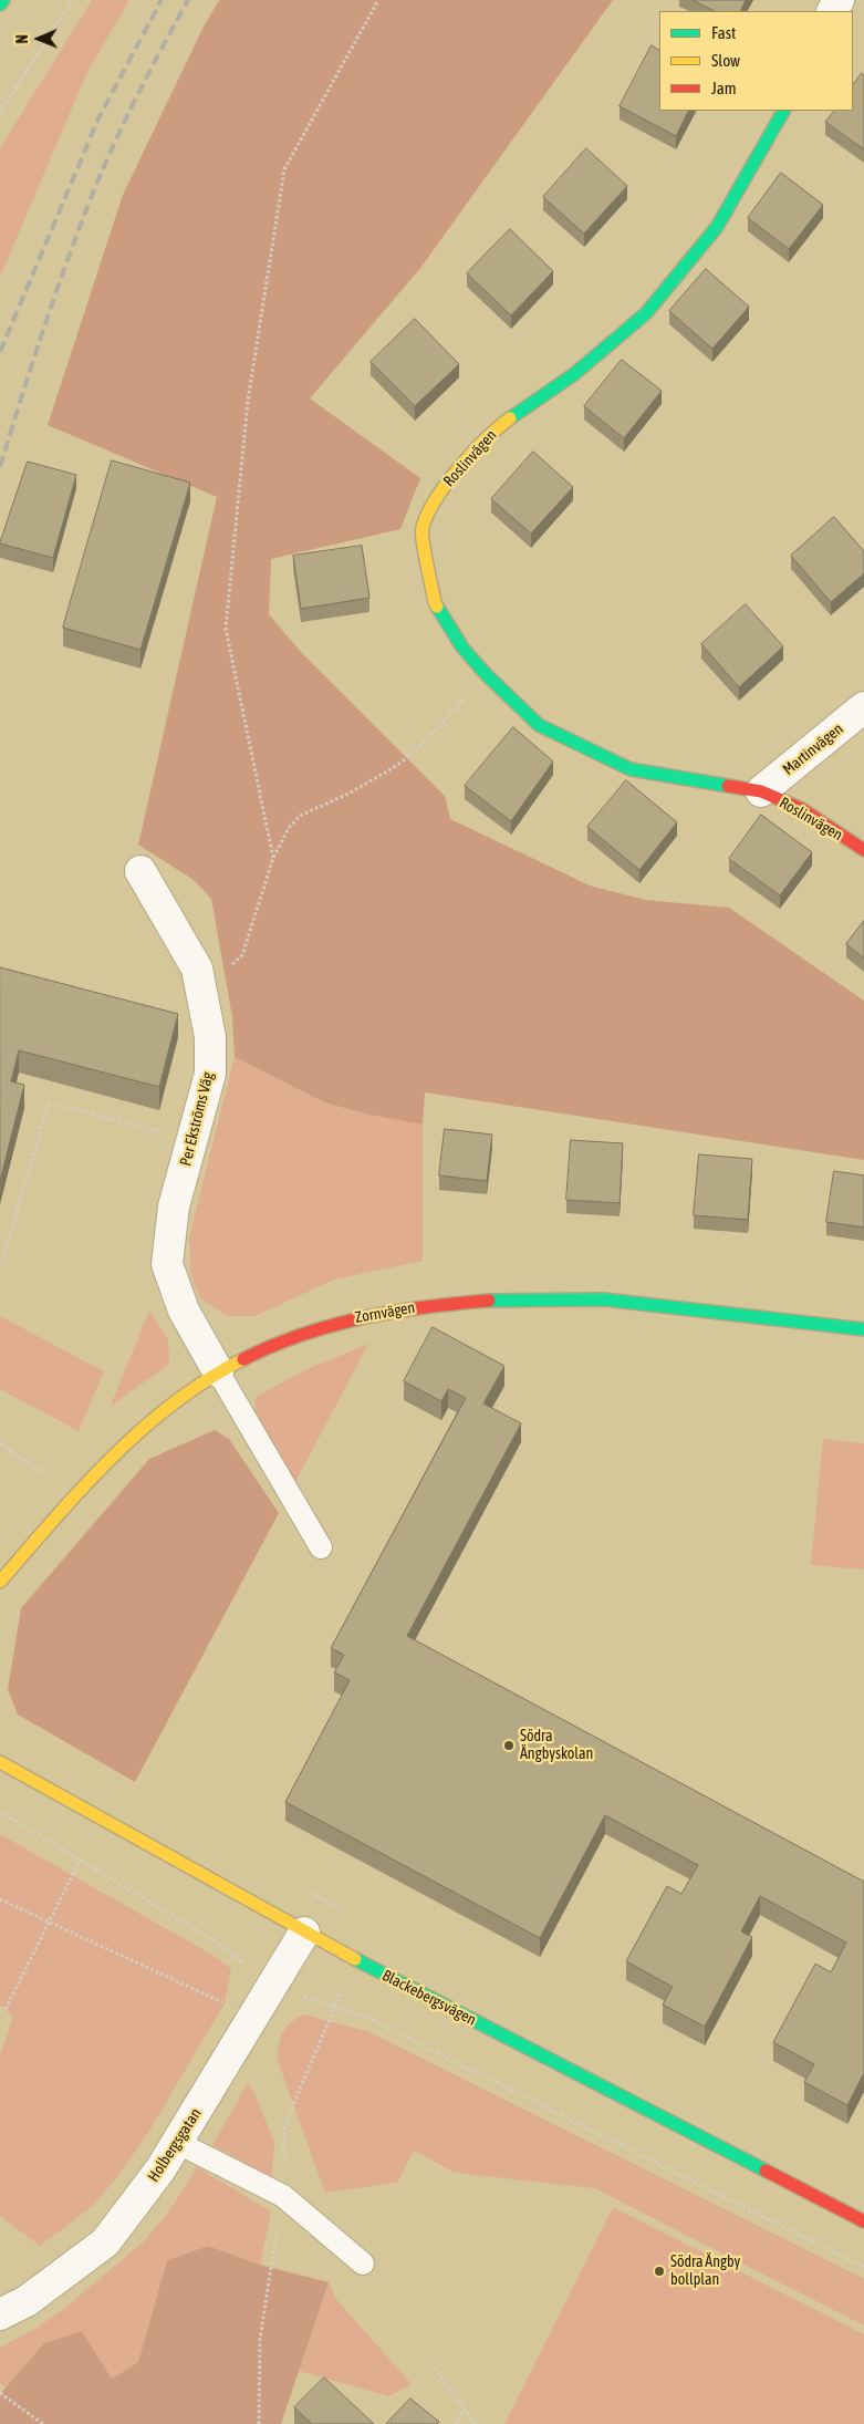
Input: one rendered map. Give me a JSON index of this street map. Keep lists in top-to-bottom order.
{
  "streets": {
    "street": [
      "Roslinvägen",
      "Martinvägen",
      "Per Ekströms Väg",
      "Zornvägen",
      "Blackebergsvägen",
      "Holbergsgatan"
    ]
  },
  "crossings": [
    ["Roslinvägen", "Martinvägen"],
    ["Per Ekströms Väg", "Zornvägen"],
    ["Blackebergsvägen", "Holbergsgatan"]
  ],
  "places": ["Södra Ängbyskolan", "Södra Ängby bollplan"],
  "legend": ["Fast", "Slow", "Jam"],
  "north": "left"
}
